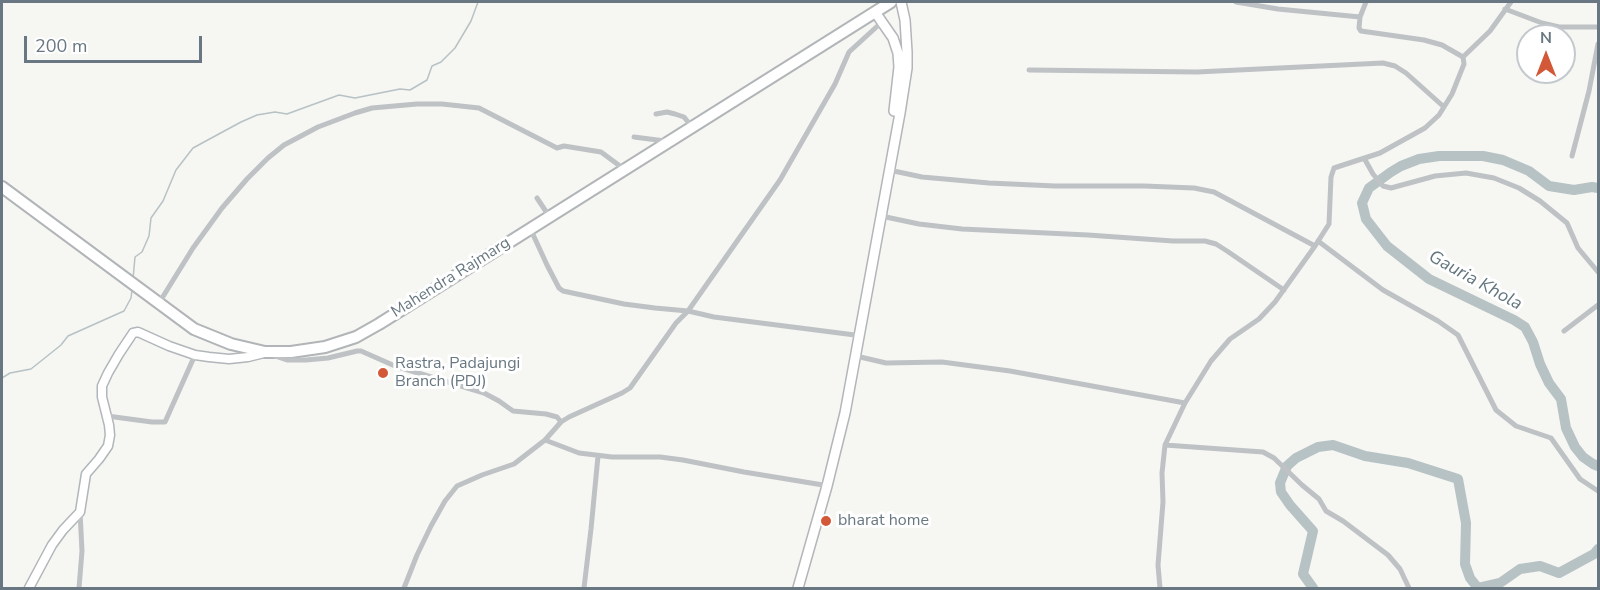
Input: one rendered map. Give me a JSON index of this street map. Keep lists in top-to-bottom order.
{
  "streets": {
    "highway": ["Mahendra Rajmarg"]
  },
  "water": ["Gauria Khola"],
  "places": ["Rastra, Padajungi Branch (PDJ)", "bharat home"],
  "scale_bar": "200 m",
  "north": "top"
}
